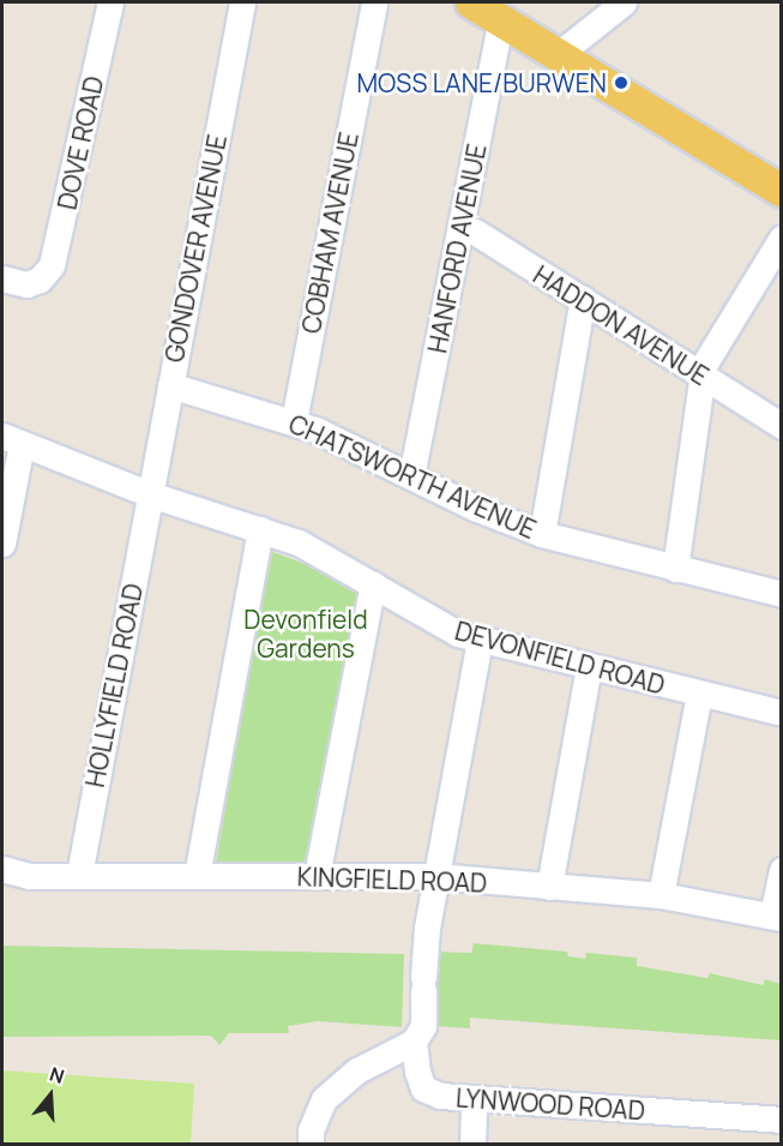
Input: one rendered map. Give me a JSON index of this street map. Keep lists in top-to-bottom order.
{
  "streets": {
    "street": [
      "DOVE ROAD",
      "COBHAM AVENUE",
      "GONDOVER AVENUE",
      "HANFORD AVENUE",
      "HADDON AVENUE",
      "CHATSWORTH AVENUE",
      "DEVONFIELD ROAD",
      "HOLLYFIELD ROAD",
      "KINGFIELD ROAD",
      "LYNWOOD ROAD"
    ]
  },
  "crossings": [
    ["COBHAM AVENUE", "CHATSWORTH AVENUE"],
    ["GONDOVER AVENUE", "CHATSWORTH AVENUE"],
    ["GONDOVER AVENUE", "DEVONFIELD ROAD"],
    ["GONDOVER AVENUE", "HOLLYFIELD ROAD"],
    ["HANFORD AVENUE", "HADDON AVENUE"],
    ["HANFORD AVENUE", "CHATSWORTH AVENUE"],
    ["DEVONFIELD ROAD", "HOLLYFIELD ROAD"],
    ["DEVONFIELD ROAD", "LYNWOOD ROAD"],
    ["HOLLYFIELD ROAD", "KINGFIELD ROAD"],
    ["KINGFIELD ROAD", "LYNWOOD ROAD"]
  ],
  "parks": ["Devonfield Gardens"],
  "places": ["MOSS LANE/BURWEN"],
  "north": "top"
}
